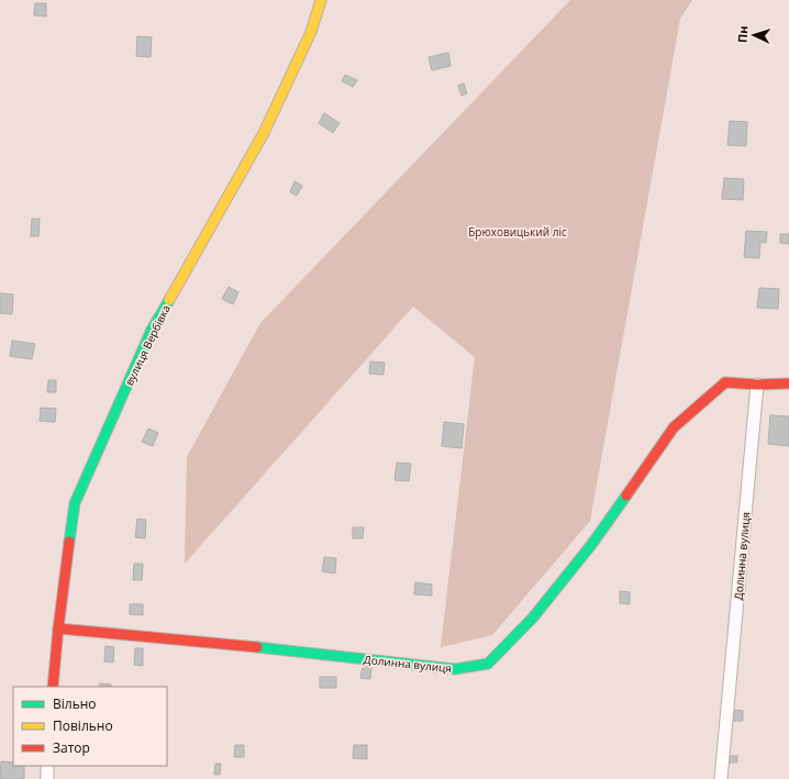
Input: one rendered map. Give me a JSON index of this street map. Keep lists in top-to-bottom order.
{
  "streets": {
    "street": ["вулиця Вербівка", "Долинна вулиця"]
  },
  "crossings": [
    ["вулиця Вербівка", "Долинна вулиця"]
  ],
  "parks": ["Брюховицький ліс"],
  "legend": ["Вільно", "Повільно", "Затор"],
  "north": "left"
}
